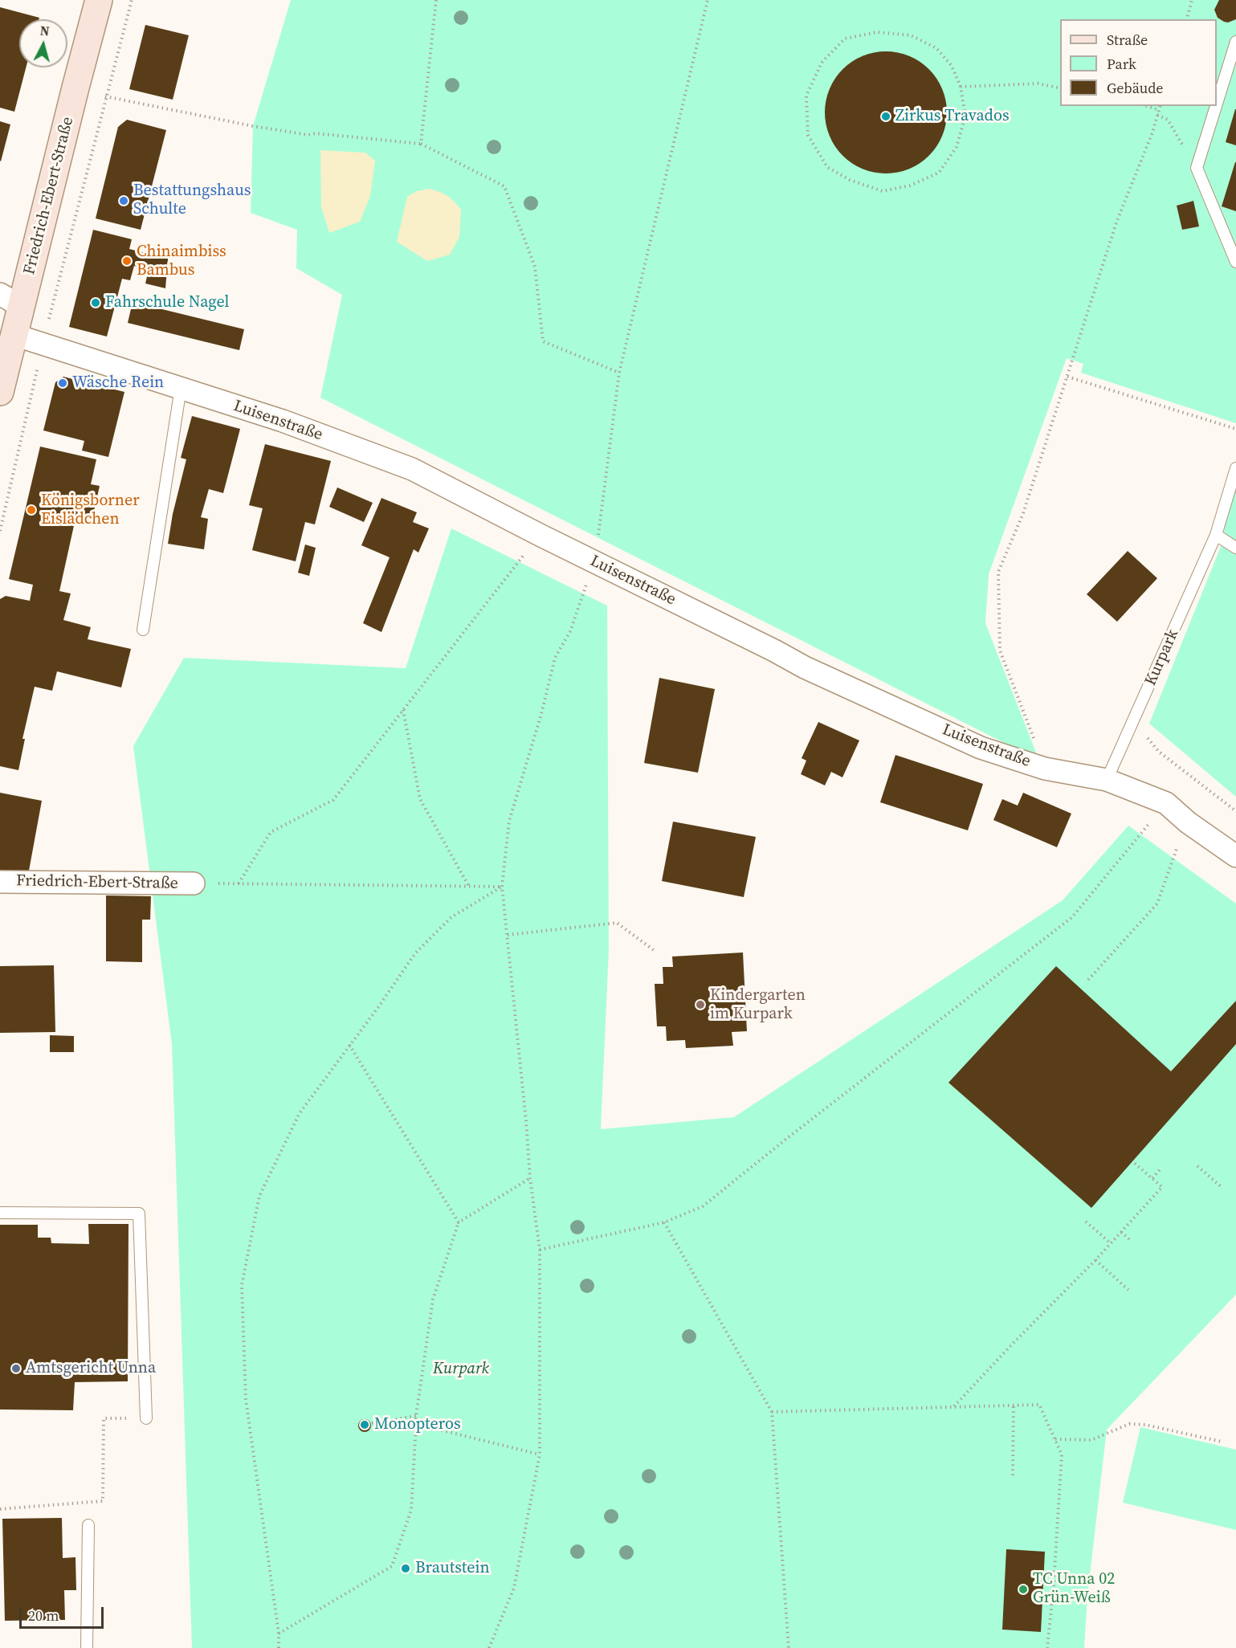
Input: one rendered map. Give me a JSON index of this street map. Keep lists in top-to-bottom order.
{
  "streets": {
    "main road": ["Friedrich-Ebert-Straße"],
    "street": ["Luisenstraße"],
    "lane": ["Kurpark"]
  },
  "crossings": [
    ["Friedrich-Ebert-Straße", "Luisenstraße"],
    ["Luisenstraße", "Kurpark"]
  ],
  "parks": ["Kurpark"],
  "places": [
    "Zirkus Travados",
    "Bestattungshaus Schulte",
    "Chinaimbiss Bambus",
    "Fahrschule Nagel",
    "Wäsche Rein",
    "Königsborner Eislädchen",
    "Kindergarten im Kurpark",
    "Amtsgericht Unna",
    "Monopteros",
    "Brautstein",
    "TC Unna 02 Grün-Weiß"
  ],
  "legend": ["Straße", "Park", "Gebäude"],
  "scale_bar": "20 m",
  "north": "top"
}
